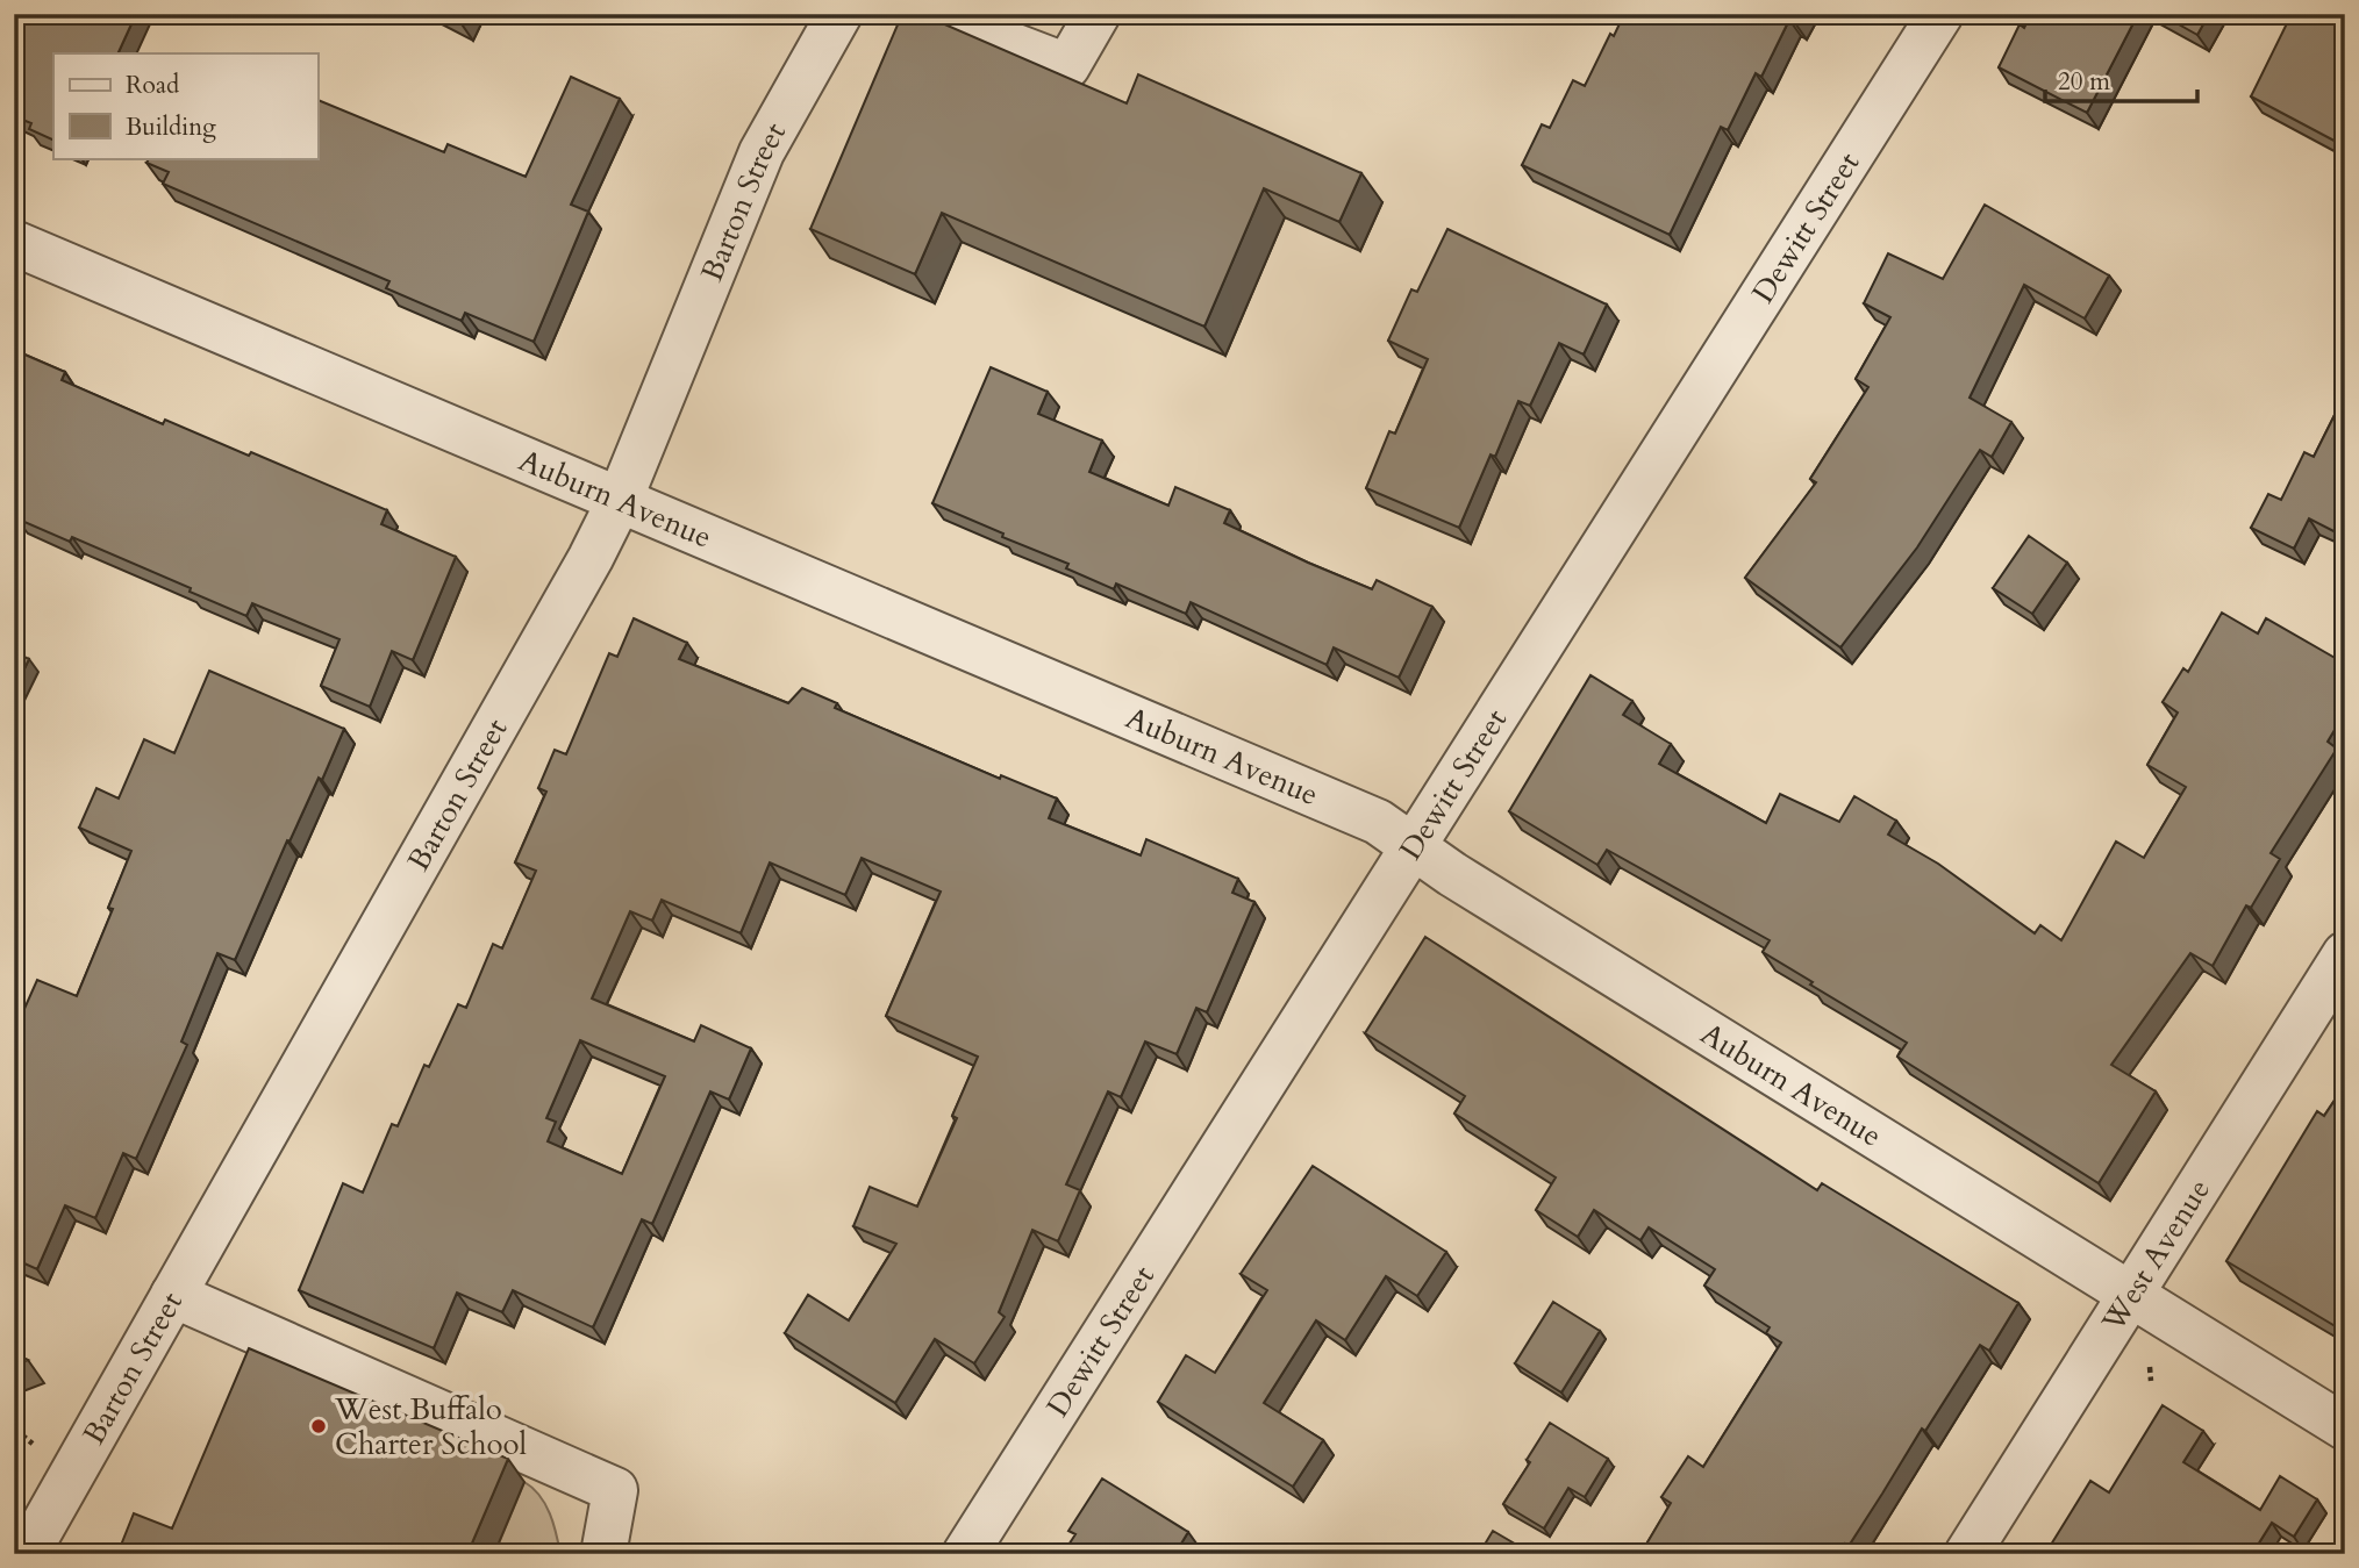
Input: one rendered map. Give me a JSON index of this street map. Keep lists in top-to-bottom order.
{
  "streets": {
    "street": [
      "Barton Street",
      "Dewitt Street",
      "Auburn Avenue",
      "West Avenue"
    ]
  },
  "crossings": [
    ["Barton Street", "Auburn Avenue"],
    ["Dewitt Street", "Auburn Avenue"],
    ["Auburn Avenue", "West Avenue"]
  ],
  "places": ["West Buffalo Charter School"],
  "legend": ["Road", "Building"],
  "scale_bar": "20 m"
}
